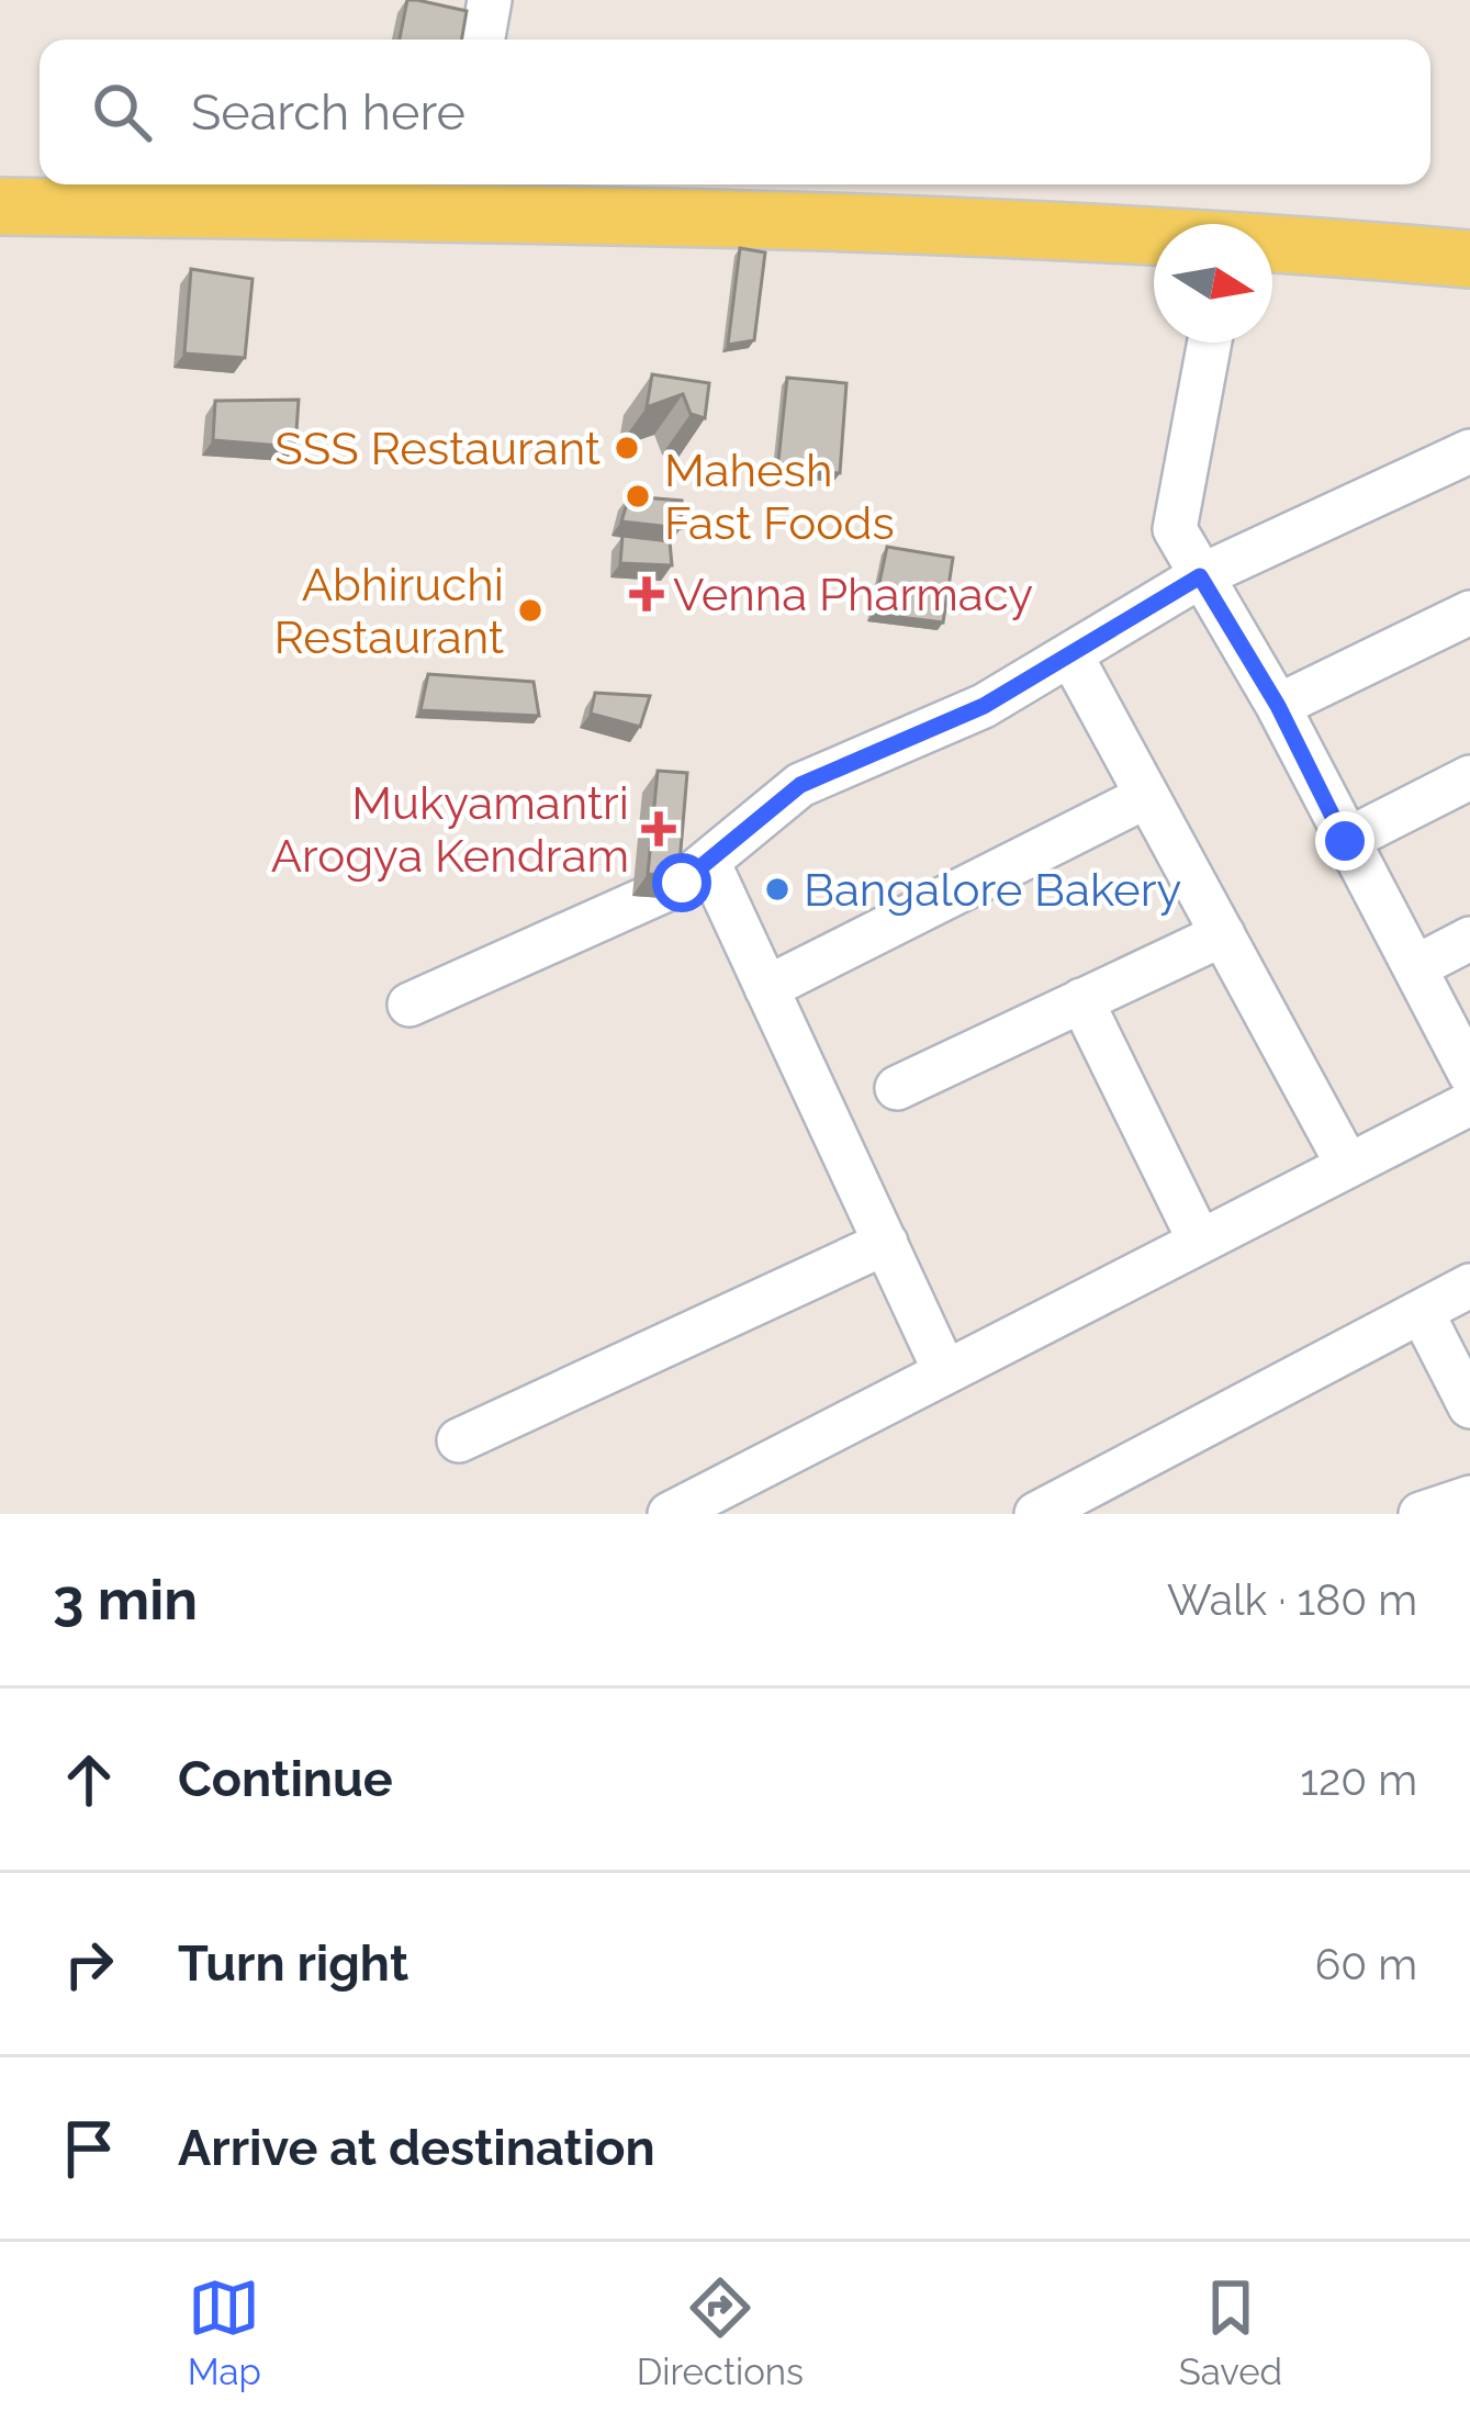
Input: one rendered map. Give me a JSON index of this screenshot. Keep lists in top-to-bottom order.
{
  "places": {
    "other": [
      "SSS Restaurant",
      "Mahesh Fast Foods",
      "Abhiruchi Restaurant",
      "Bangalore Bakery"
    ],
    "health": ["Venna Pharmacy", "Mukyamantri Arogya Kendram"]
  },
  "north": "right",
  "page": {
    "search": "Search here",
    "heading": ["3 min", "Walk · 180 m"],
    "list": [
      ["Continue", "120 m"],
      ["Turn right", "60 m"],
      "Arrive at destination"
    ],
    "nav": ["Map", "Directions", "Saved"]
  }
}
